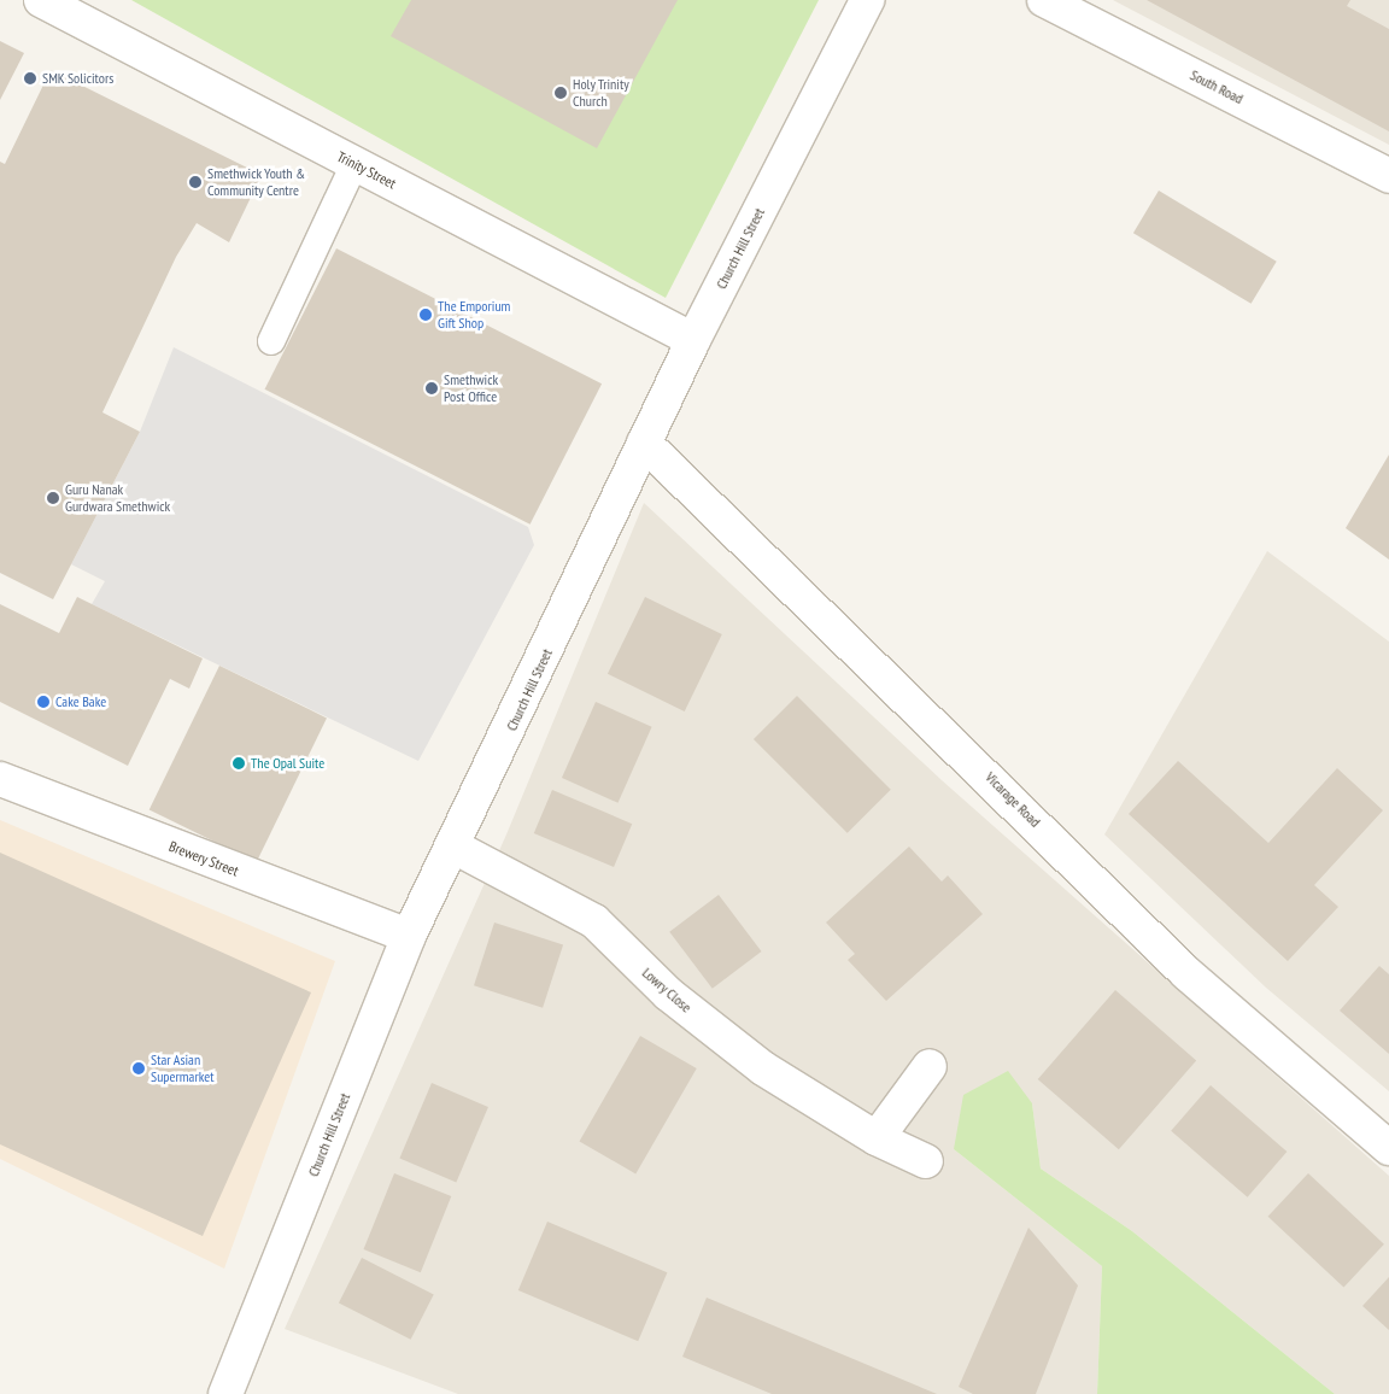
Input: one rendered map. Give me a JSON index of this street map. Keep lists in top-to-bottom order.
{
  "streets": {
    "street": [
      "South Road",
      "Trinity Street",
      "Church Hill Street",
      "Vicarage Road",
      "Brewery Street",
      "Lowry Close"
    ]
  },
  "crossings": [
    ["Trinity Street", "Church Hill Street"],
    ["Church Hill Street", "Vicarage Road"],
    ["Church Hill Street", "Brewery Street"],
    ["Church Hill Street", "Lowry Close"]
  ],
  "places": [
    "SMK Solicitors",
    "Holy Trinity Church",
    "Smethwick Youth & Community Centre",
    "The Emporium Gift Shop",
    "Smethwick Post Office",
    "Guru Nanak Gurdwara Smethwick",
    "Cake Bake",
    "The Opal Suite",
    "Star Asian Supermarket"
  ]
}
